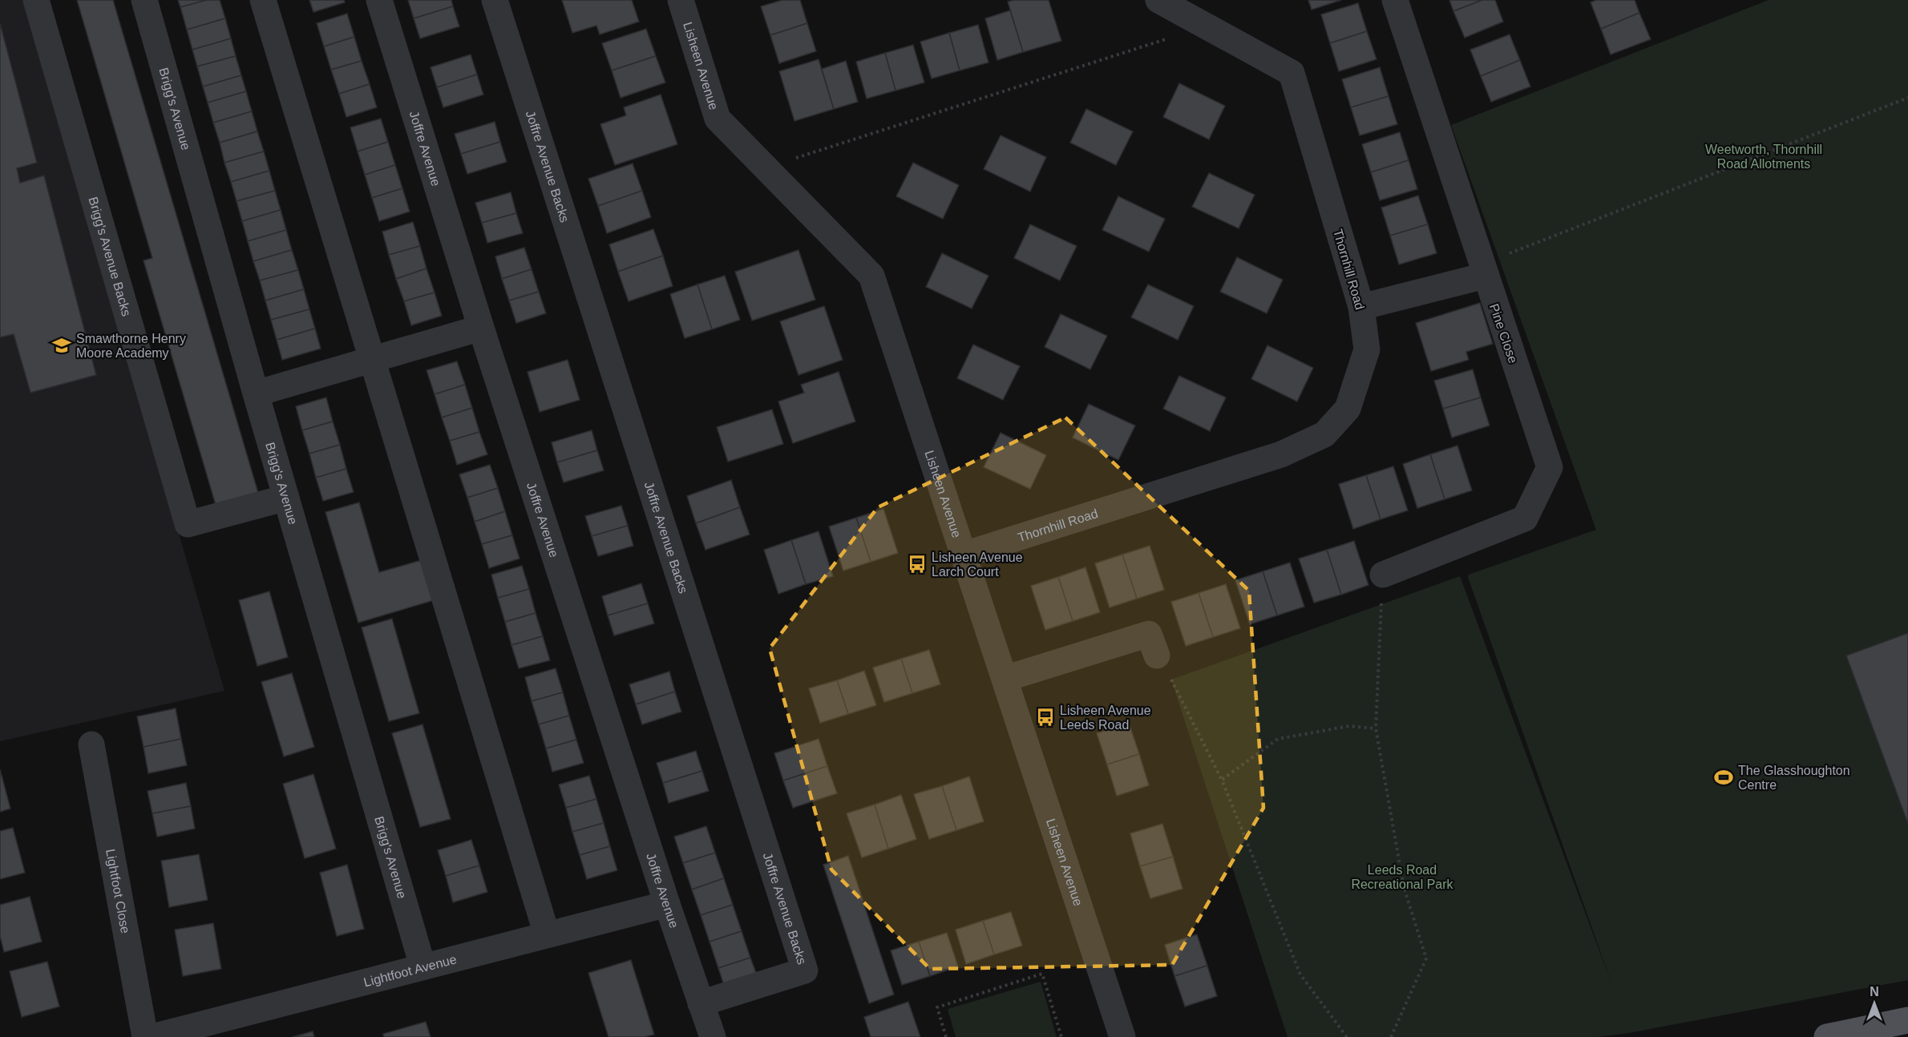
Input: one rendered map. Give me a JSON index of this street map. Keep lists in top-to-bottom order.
{
  "streets": {
    "street": [
      "Lisheen Avenue",
      "Brigg's Avenue",
      "Joffre Avenue",
      "Joffre Avenue Backs",
      "Brigg's Avenue Backs",
      "Thornhill Road",
      "Pine Close",
      "Lightfoot Close",
      "Lightfoot Avenue"
    ]
  },
  "crossings": [
    ["Lisheen Avenue", "Thornhill Road"],
    ["Brigg's Avenue", "Brigg's Avenue Backs"],
    ["Brigg's Avenue", "Lightfoot Avenue"],
    ["Joffre Avenue", "Joffre Avenue Backs"],
    ["Joffre Avenue", "Lightfoot Avenue"]
  ],
  "parks": ["Weetworth, Thornhill Road Allotments", "Leeds Road Recreational Park"],
  "places": {
    "school or university": ["Smawthorne Henry Moore Academy"],
    "bus stop": ["Lisheen Avenue Larch Court", "Lisheen Avenue Leeds Road"],
    "sports": ["The Glasshoughton Centre"]
  },
  "north": "top"
}
